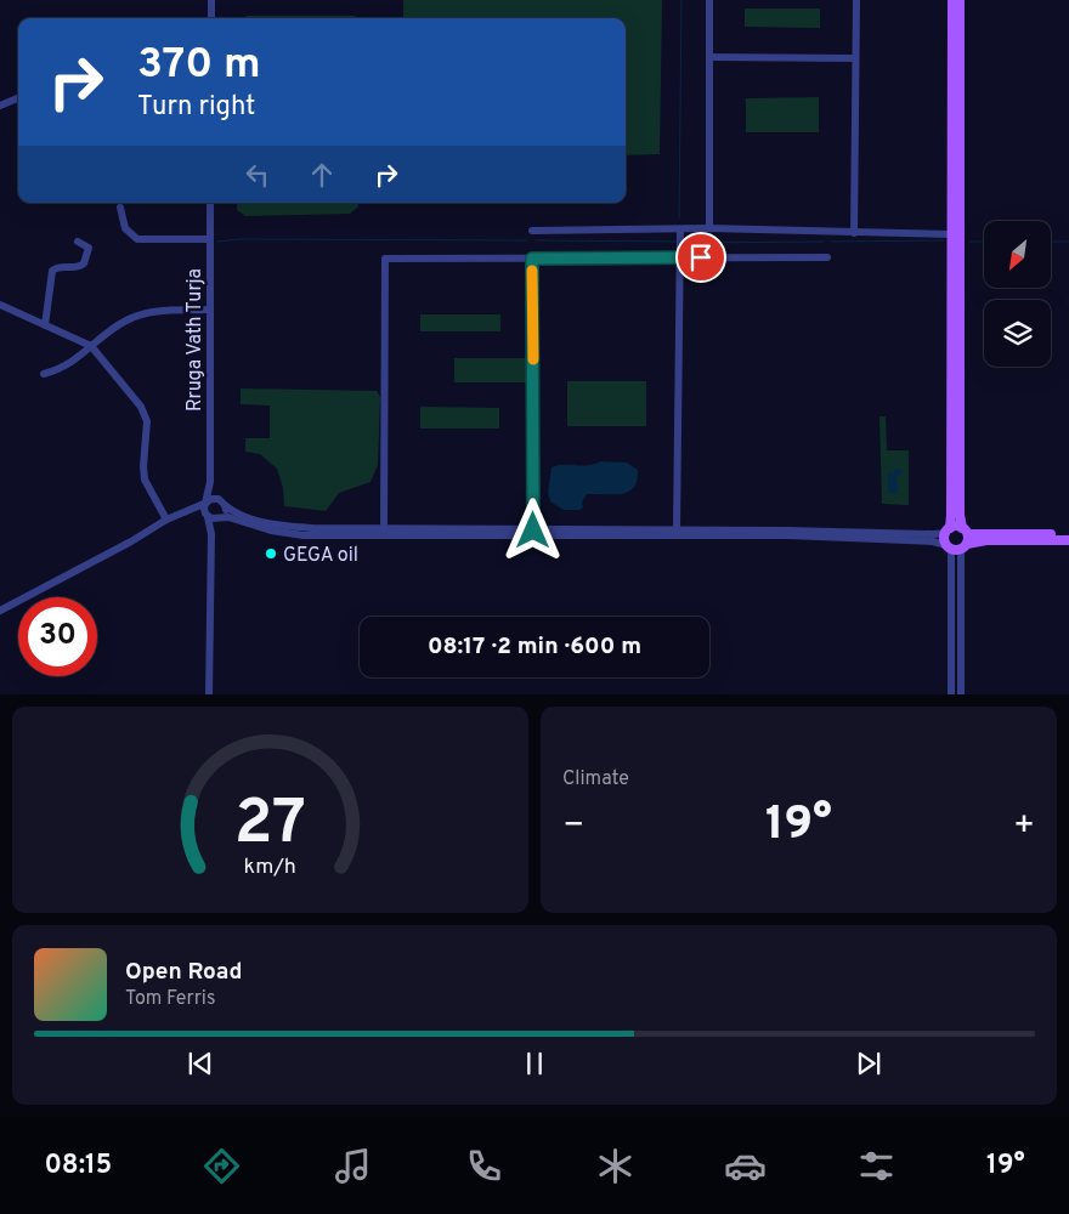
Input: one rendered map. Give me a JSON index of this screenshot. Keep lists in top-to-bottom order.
{
  "streets": {
    "street": ["Rruga Vath Turja"]
  },
  "places": ["GEGA oil"],
  "north": "bottom left",
  "page": {
    "turn": ["370 m", "Turn right"],
    "limit": "30",
    "trip": "08:17 · 2 min · 600 m",
    "tile": "Climate",
    "heat": ["−", "19°", "+"],
    "song": ["Open Road", "Tom Ferris"],
    "tabs": ["08:15", "19°"],
    "gauge": ["27", "km/h"]
  }
}
